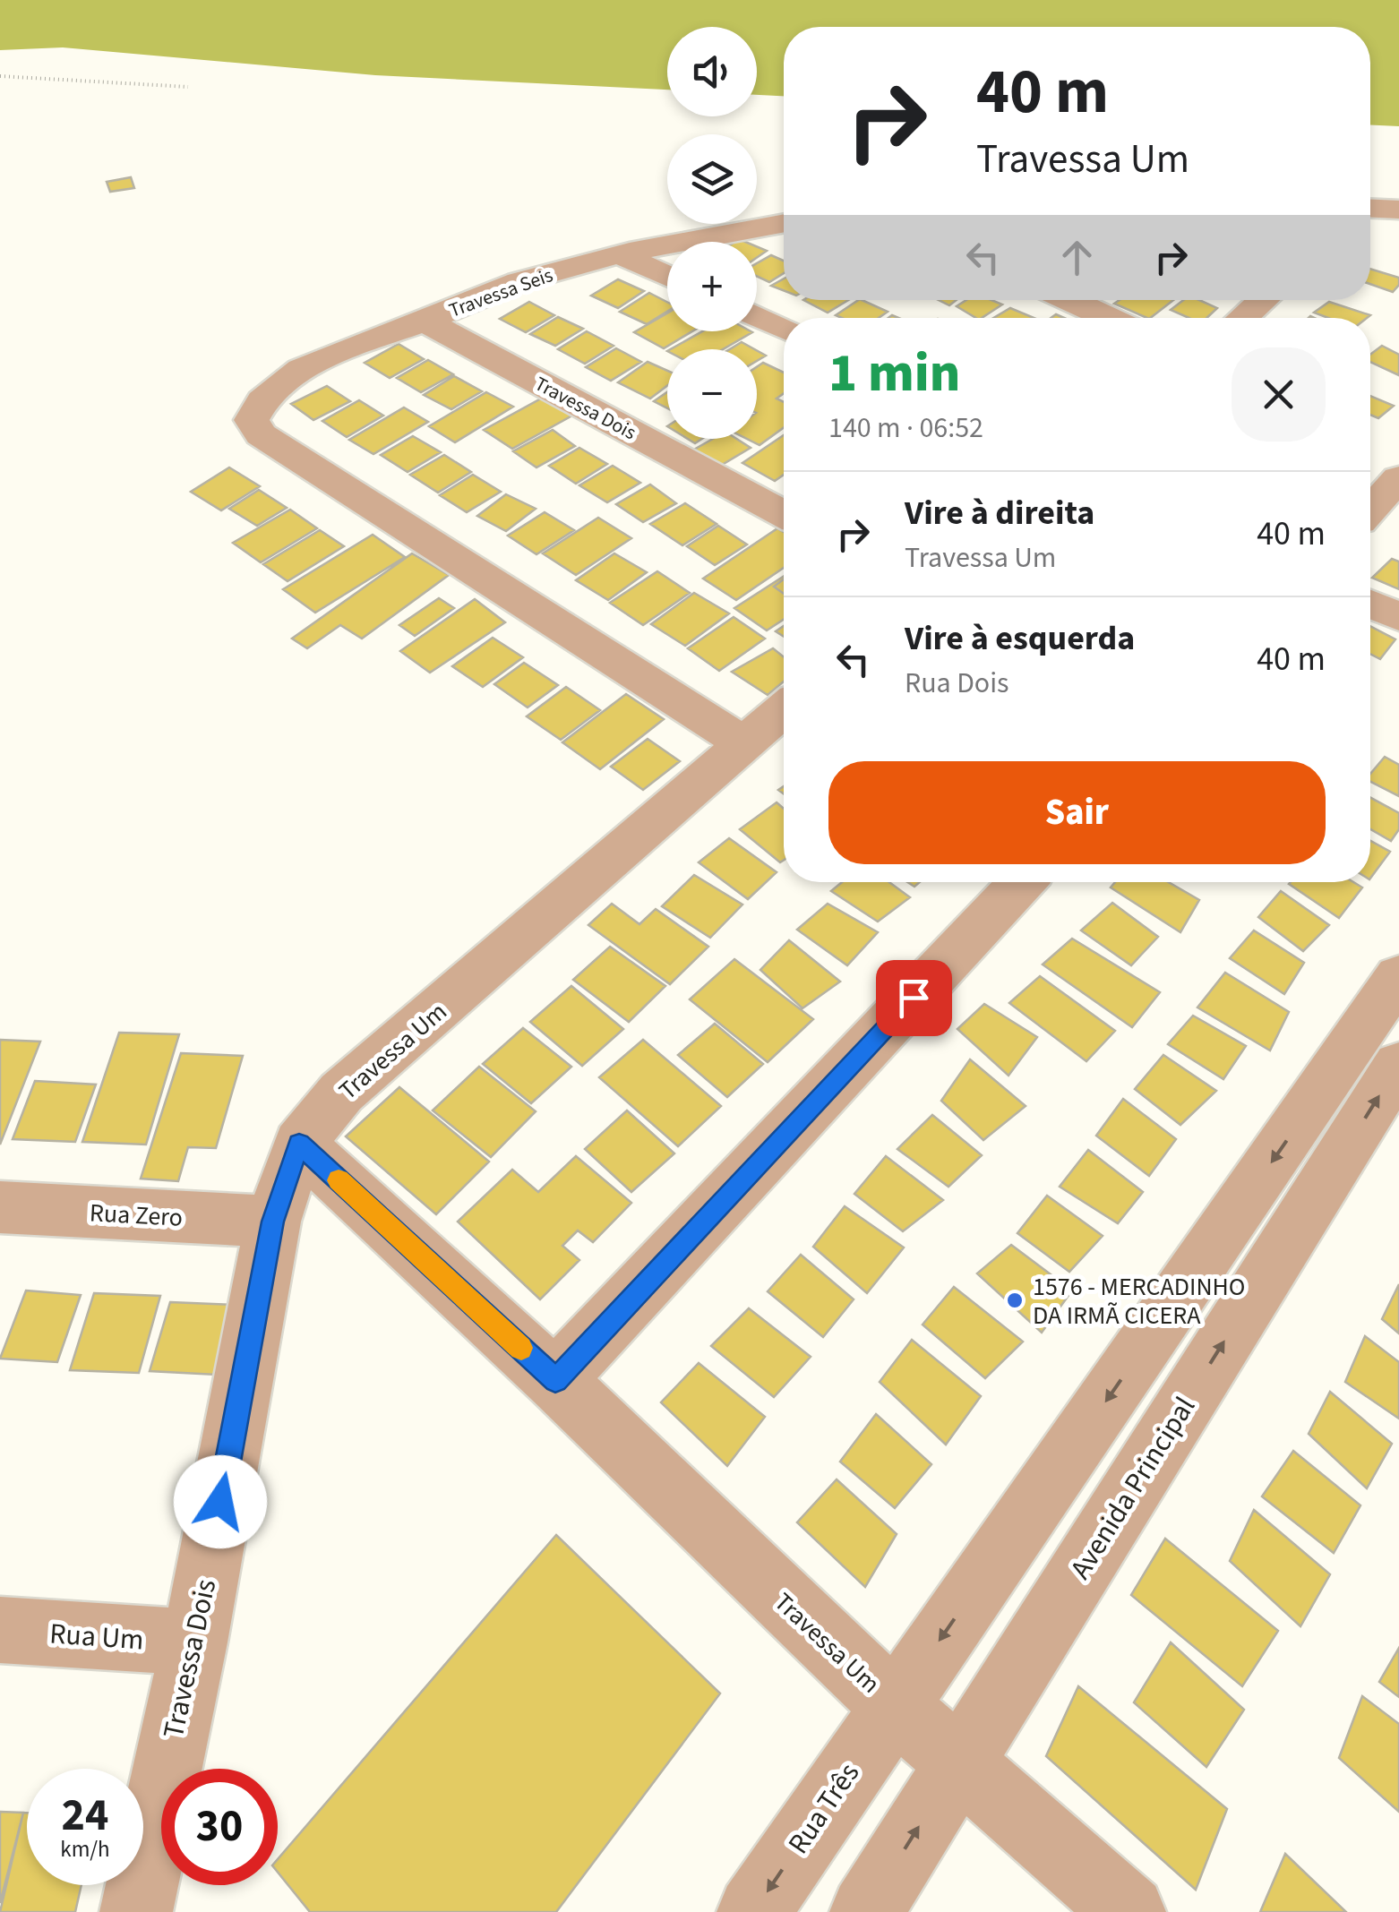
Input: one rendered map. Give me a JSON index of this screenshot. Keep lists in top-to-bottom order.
{
  "streets": {
    "street": [
      "Travessa Seis",
      "Travessa Dois",
      "Travessa Um",
      "Rua Zero",
      "Avenida Principal",
      "Rua Um",
      "Rua Três"
    ]
  },
  "crossings": [
    ["Travessa Seis", "Travessa Dois"],
    ["Travessa Seis", "Travessa Um"],
    ["Travessa Dois", "Travessa Um"],
    ["Travessa Dois", "Rua Zero"],
    ["Travessa Dois", "Rua Um"],
    ["Travessa Um", "Avenida Principal"],
    ["Travessa Um", "Rua Três"]
  ],
  "one_way": ["Rua Três"],
  "places": ["1576 - MERCADINHO DA IRMÃ CICERA"],
  "page": {
    "map_buttons": ["+", "−"],
    "turn": ["40 m", "Travessa Um"],
    "heading": ["1 min", "140 m · 06:52"],
    "list": [
      {
        "name": "Vire à direita",
        "note": "Travessa Um",
        "value": "40 m"
      },
      {
        "name": "Vire à esquerda",
        "note": "Rua Dois",
        "value": "40 m"
      }
    ],
    "buttons": "Sair",
    "speed": "24 km/h",
    "limit": "30"
  }
}
